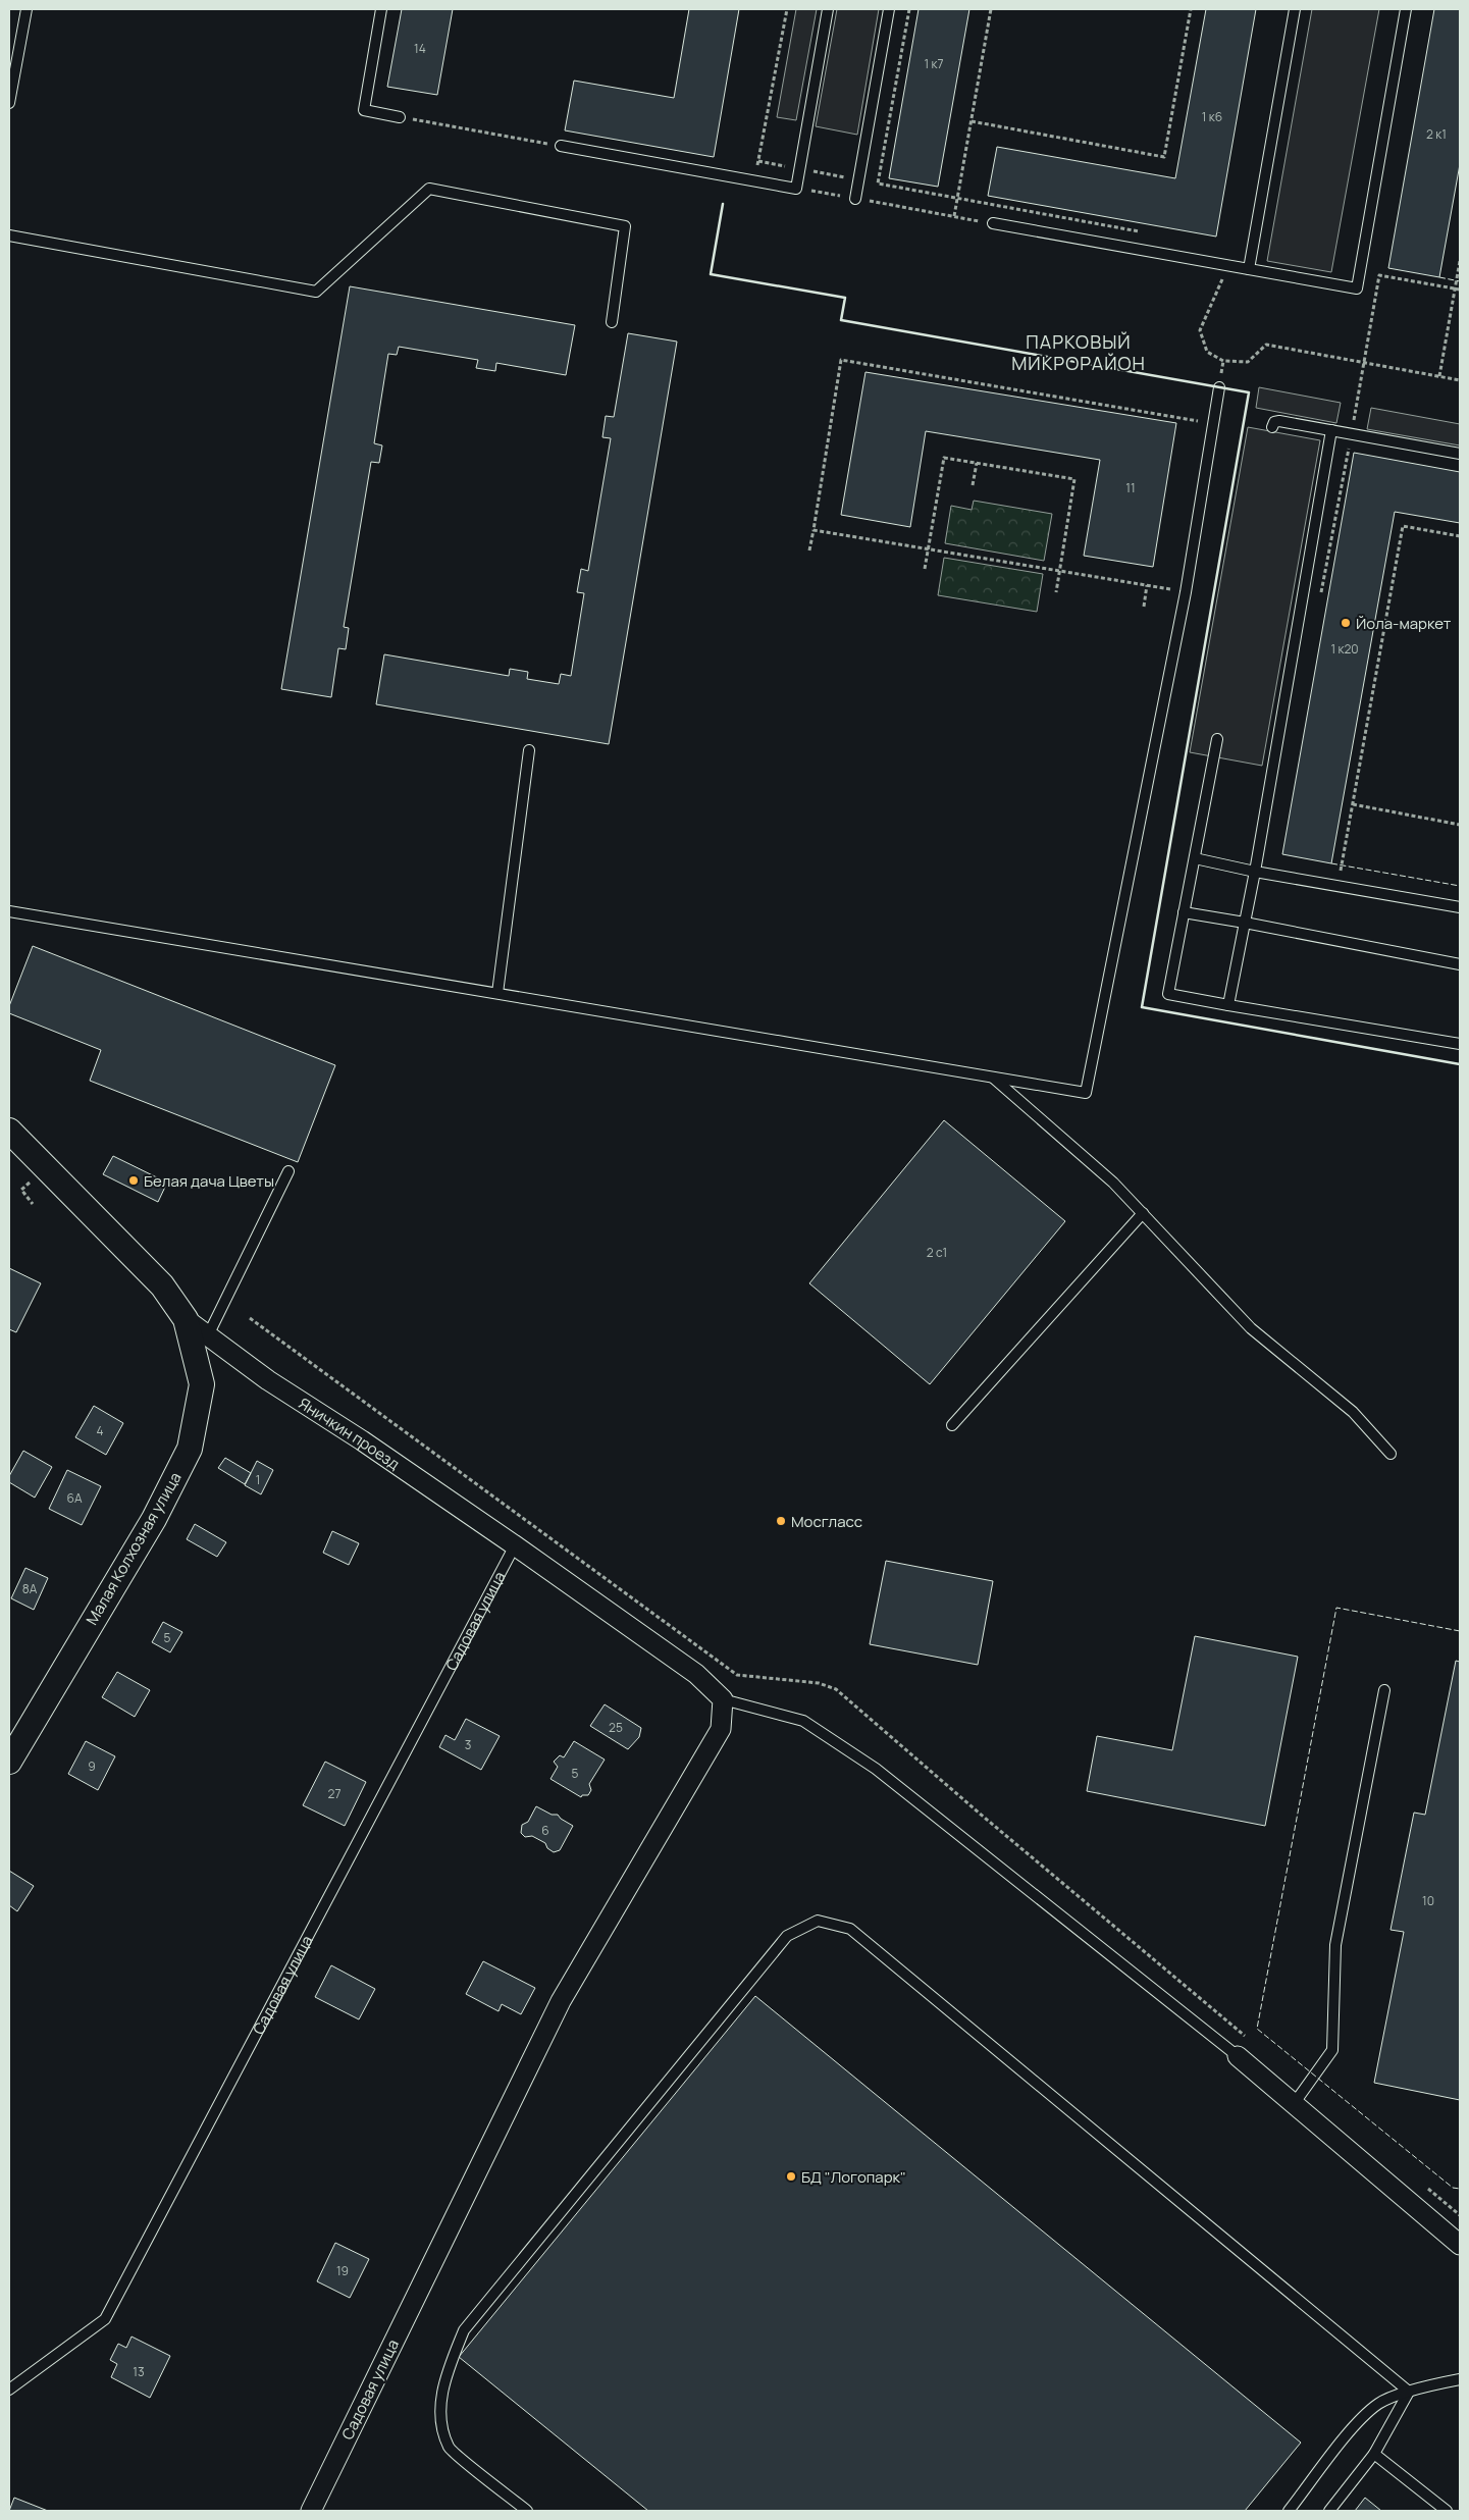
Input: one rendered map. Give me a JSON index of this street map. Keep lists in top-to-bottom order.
{
  "streets": {
    "street": ["Яничкин проезд", "Малая Колхозная улица", "Садовая улица"]
  },
  "crossings": [
    ["Яничкин проезд", "Малая Колхозная улица"],
    ["Яничкин проезд", "Садовая улица"]
  ],
  "districts": ["ПАРКОВЫЙ МИКРОРАЙОН"],
  "places": [
    "Йола-маркет",
    "Белая дача Цветы",
    "Мосгласс",
    "БД \"Логопарк\""
  ],
  "house_numbers": [
    "14",
    "1 к7",
    "1 к6",
    "2 к1",
    "11",
    "1 к20",
    "2 с1",
    "4",
    "1",
    "6А",
    "8А",
    "5",
    "25",
    "3",
    "9",
    "5",
    "27",
    "6",
    "10",
    "19",
    "13"
  ]
}
